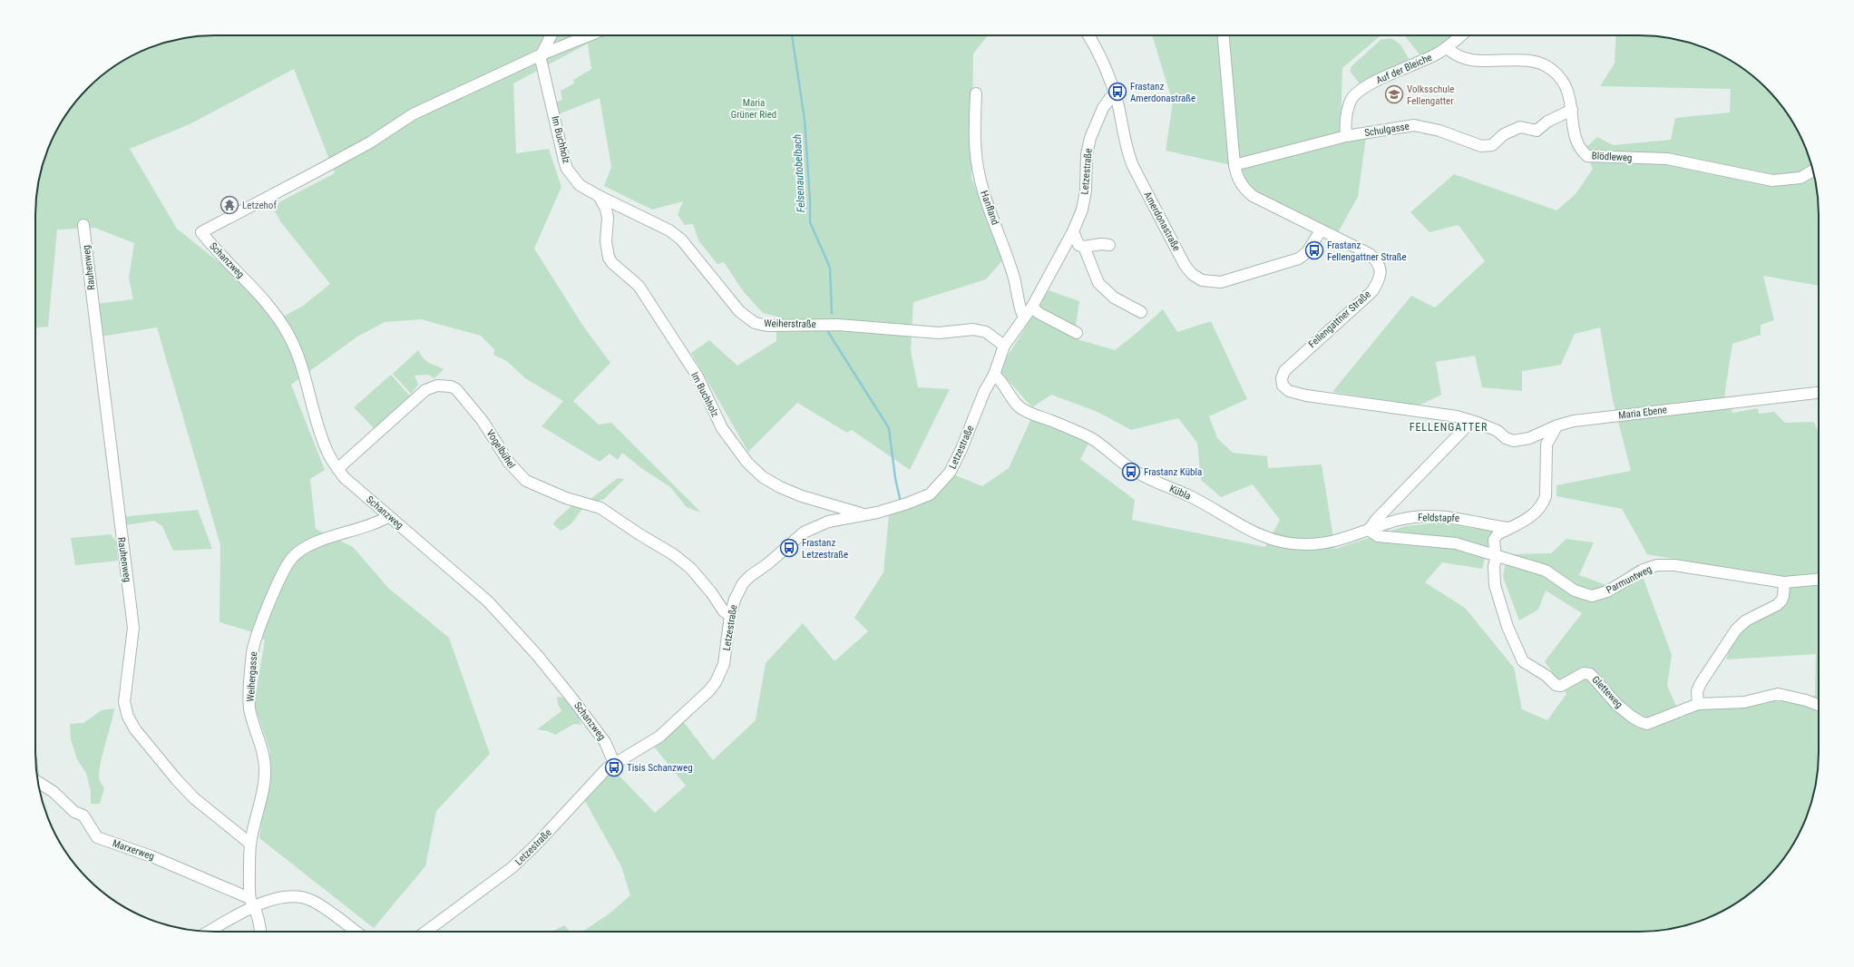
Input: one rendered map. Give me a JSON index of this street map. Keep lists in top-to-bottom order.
{
  "streets": {
    "street": [
      "Auf der Bleiche",
      "Schulgasse",
      "Im Buchholz",
      "Blödleweg",
      "Letzestraße",
      "Hanfland",
      "Amerdonastraße",
      "Schanzweg",
      "Rauhenweg",
      "Fellengattner Straße",
      "Weiherstraße",
      "Maria Ebene",
      "Vogelbühel",
      "Kübla",
      "Feldstapfe",
      "Parmuntweg",
      "Weihergasse",
      "Gletteweg",
      "Marxerweg"
    ]
  },
  "crossings": [
    ["Auf der Bleiche", "Schulgasse"],
    ["Auf der Bleiche", "Blödleweg"],
    ["Schulgasse", "Blödleweg"],
    ["Schulgasse", "Fellengattner Straße"],
    ["Im Buchholz", "Letzestraße"],
    ["Im Buchholz", "Schanzweg"],
    ["Im Buchholz", "Weiherstraße"],
    ["Letzestraße", "Hanfland"],
    ["Letzestraße", "Amerdonastraße"],
    ["Letzestraße", "Schanzweg"],
    ["Letzestraße", "Weiherstraße"],
    ["Letzestraße", "Vogelbühel"],
    ["Letzestraße", "Kübla"],
    ["Amerdonastraße", "Fellengattner Straße"],
    ["Schanzweg", "Vogelbühel"],
    ["Schanzweg", "Weihergasse"],
    ["Rauhenweg", "Weihergasse"],
    ["Fellengattner Straße", "Maria Ebene"],
    ["Kübla", "Feldstapfe"],
    ["Kübla", "Parmuntweg"],
    ["Feldstapfe", "Parmuntweg"],
    ["Parmuntweg", "Gletteweg"],
    ["Weihergasse", "Marxerweg"]
  ],
  "districts": ["FELLENGATTER"],
  "water": ["Felsenautobelbach"],
  "parks": ["Maria Grüner Ried"],
  "places": {
    "bus stop": [
      "Frastanz Amerdonastraße",
      "Frastanz Fellengattner Straße",
      "Frastanz Kübla",
      "Frastanz Letzestraße",
      "Tisis Schanzweg"
    ],
    "school or university": ["Volksschule Fellengatter"],
    "temple": ["Letzehof"]
  }
}
